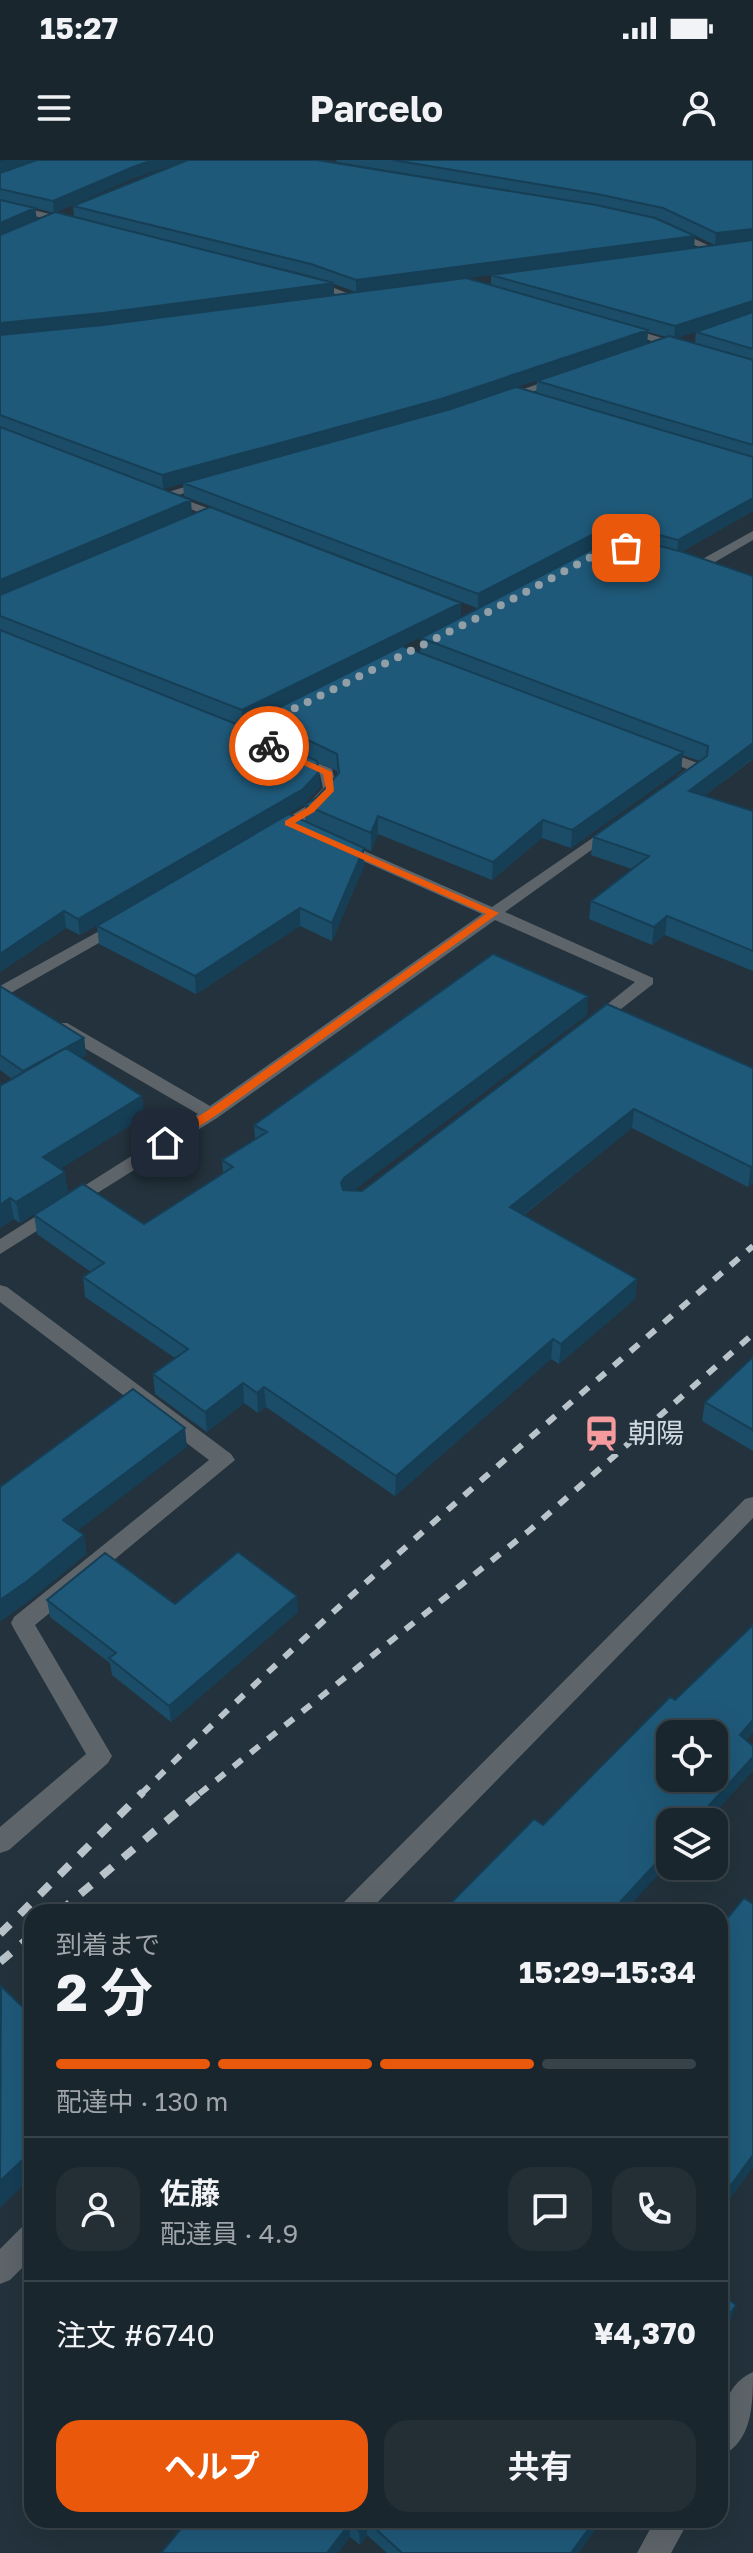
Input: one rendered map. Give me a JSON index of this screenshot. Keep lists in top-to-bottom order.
{
  "places": {
    "station": ["朝陽"]
  },
  "page": {
    "status": "15:27",
    "header": "Parcelo",
    "heading": ["2 分", "到着まで", "15:29–15:34"],
    "panel": [
      "佐藤",
      "配達員 · 4.9",
      "注文 #6740",
      "¥4,370"
    ],
    "bar": "配達中 · 130 m",
    "buttons": ["ヘルプ", "共有"]
  }
}
